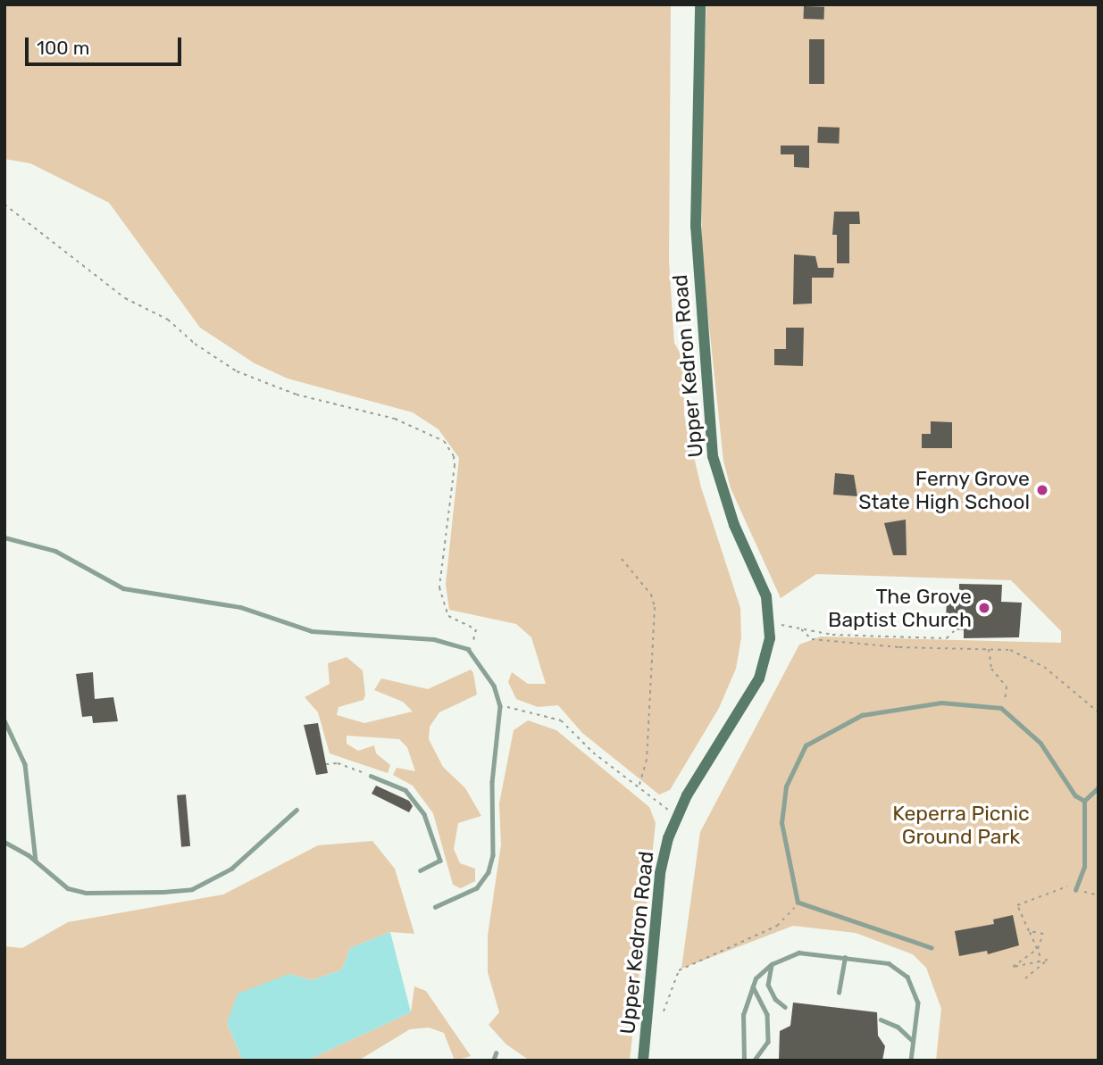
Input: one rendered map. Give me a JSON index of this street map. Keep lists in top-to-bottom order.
{
  "streets": {
    "main road": ["Upper Kedron Road"]
  },
  "parks": ["Keperra Picnic Ground Park"],
  "places": ["Ferny Grove State High School", "The Grove Baptist Church"],
  "scale_bar": "100 m"
}
